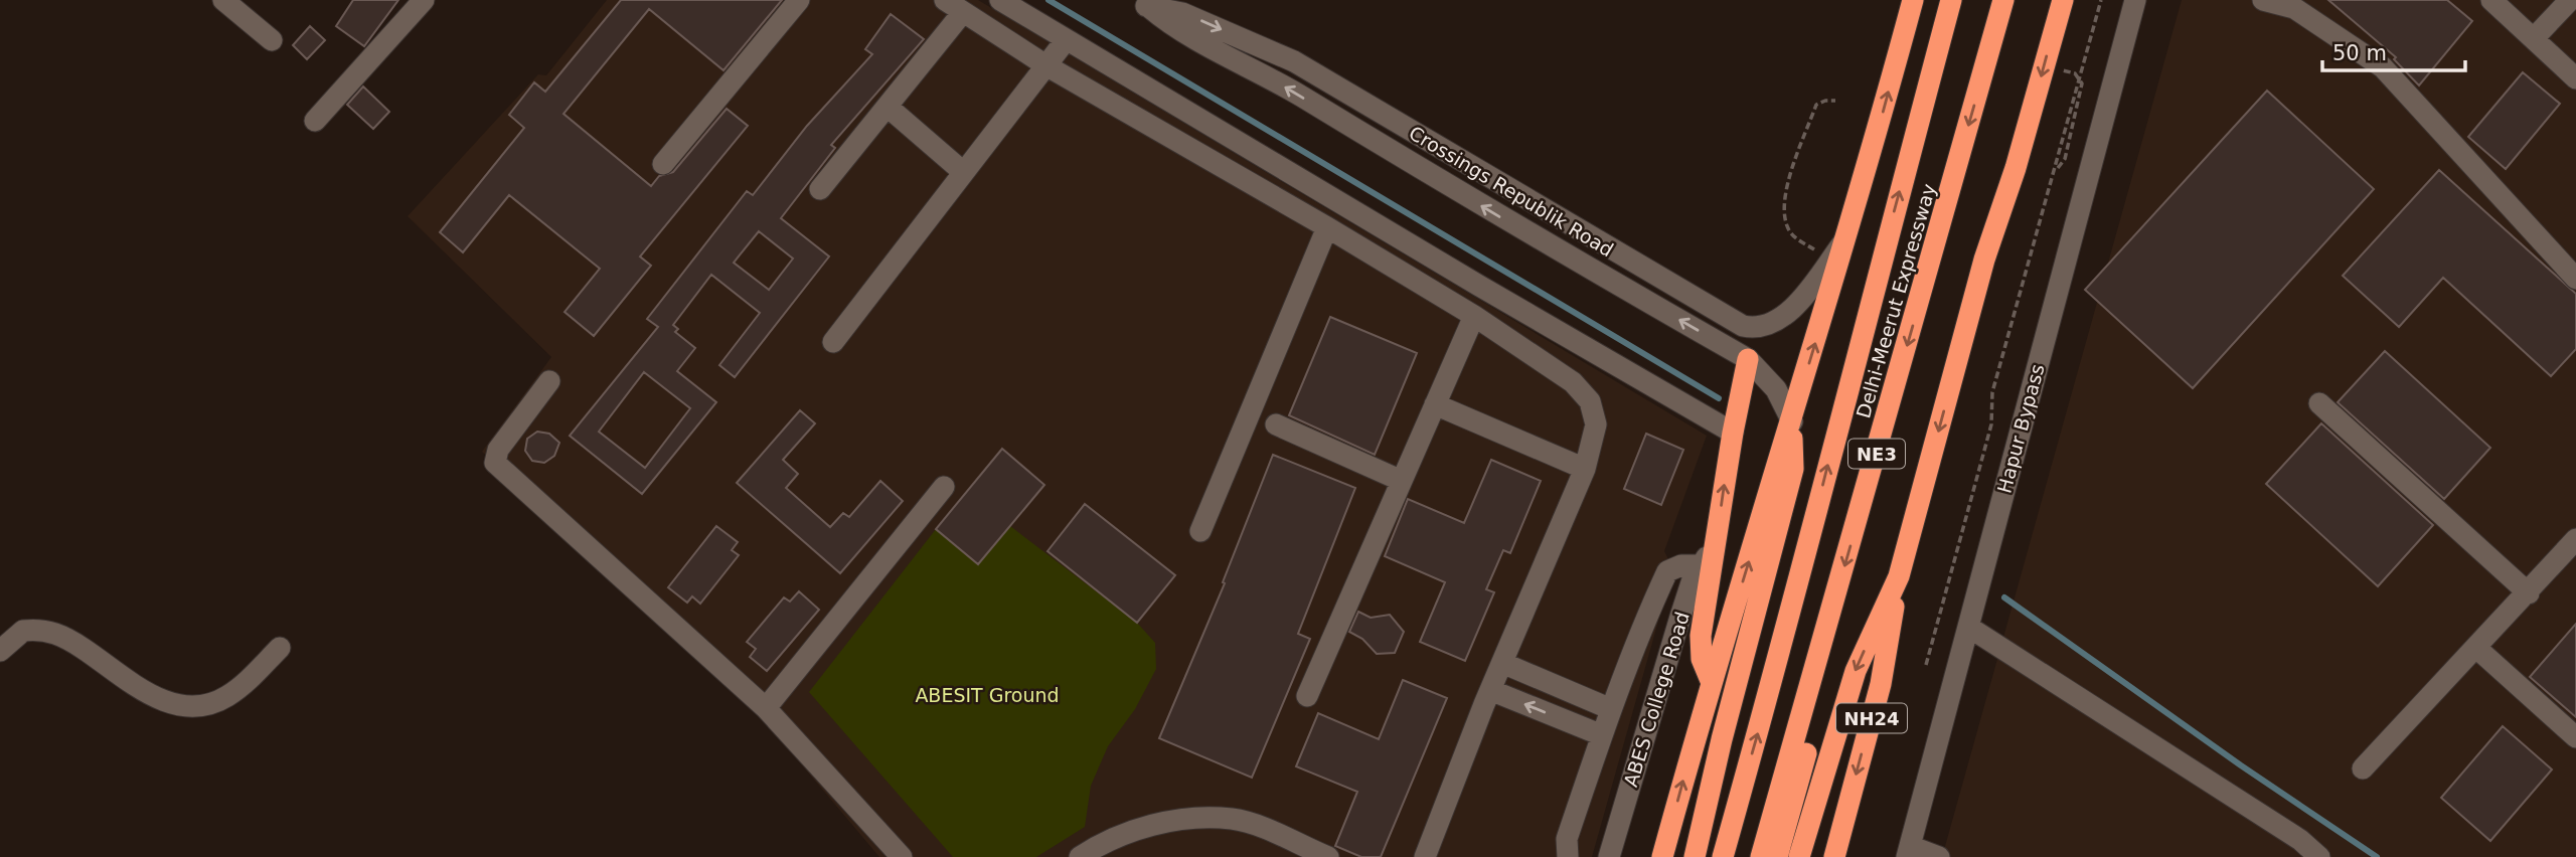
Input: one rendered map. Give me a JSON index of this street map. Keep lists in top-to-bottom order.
{
  "streets": {
    "highway": ["Delhi-Meerut Expressway", "NE3", "NH24"],
    "street": ["Crossings Republik Road", "Hapur Bypass", "ABES College Road"]
  },
  "parks": ["ABESIT Ground"],
  "scale_bar": "50 m"
}
